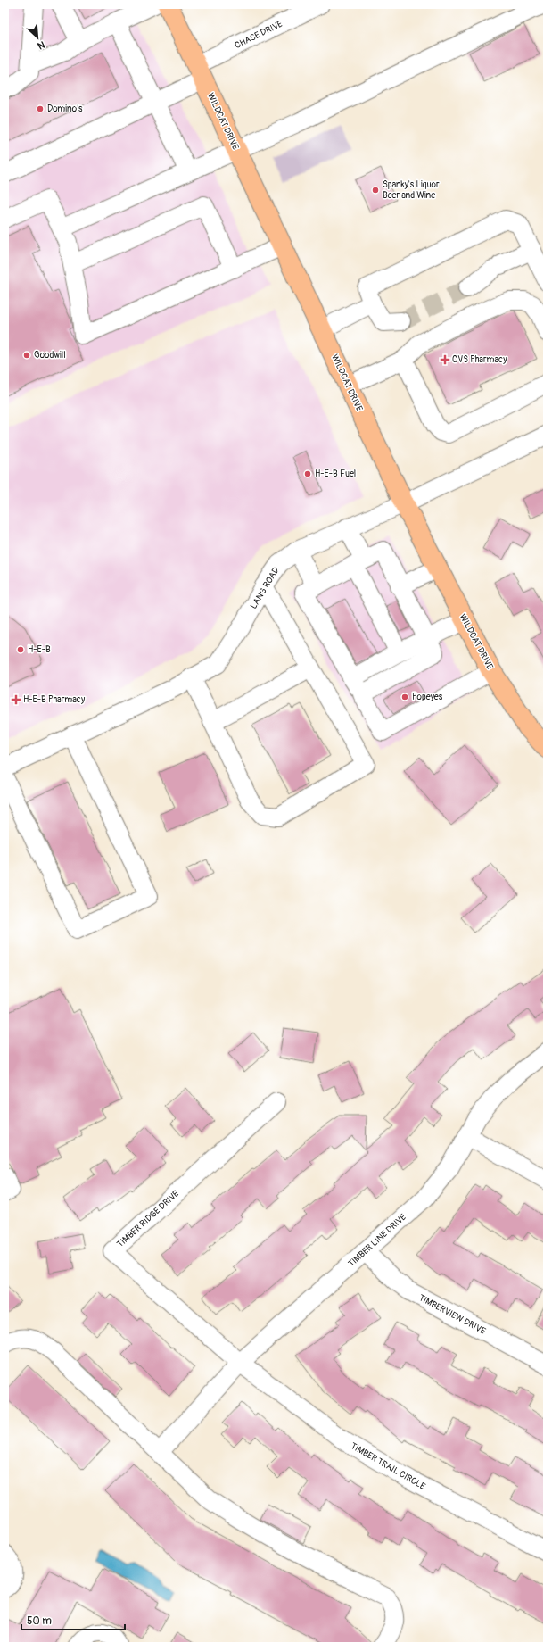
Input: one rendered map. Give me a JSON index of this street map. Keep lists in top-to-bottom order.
{
  "streets": {
    "main road": ["WILDCAT DRIVE"],
    "street": [
      "CHASE DRIVE",
      "LANG ROAD",
      "TIMBER RIDGE DRIVE",
      "TIMBER LINE DRIVE",
      "TIMBERVIEW DRIVE",
      "TIMBER TRAIL CIRCLE"
    ]
  },
  "crossings": [
    ["CHASE DRIVE", "WILDCAT DRIVE"],
    ["WILDCAT DRIVE", "LANG ROAD"],
    ["TIMBER RIDGE DRIVE", "TIMBER LINE DRIVE"],
    ["TIMBER RIDGE DRIVE", "TIMBER TRAIL CIRCLE"],
    ["TIMBER LINE DRIVE", "TIMBERVIEW DRIVE"],
    ["TIMBER LINE DRIVE", "TIMBER TRAIL CIRCLE"]
  ],
  "places": {
    "other": [
      "Domino's",
      "Spanky's Liquor Beer and Wine",
      "Goodwill",
      "H-E-B Fuel",
      "H-E-B",
      "Popeyes"
    ],
    "health": ["CVS Pharmacy", "H-E-B Pharmacy"]
  },
  "scale_bar": "50 m",
  "north": "bottom right"
}
